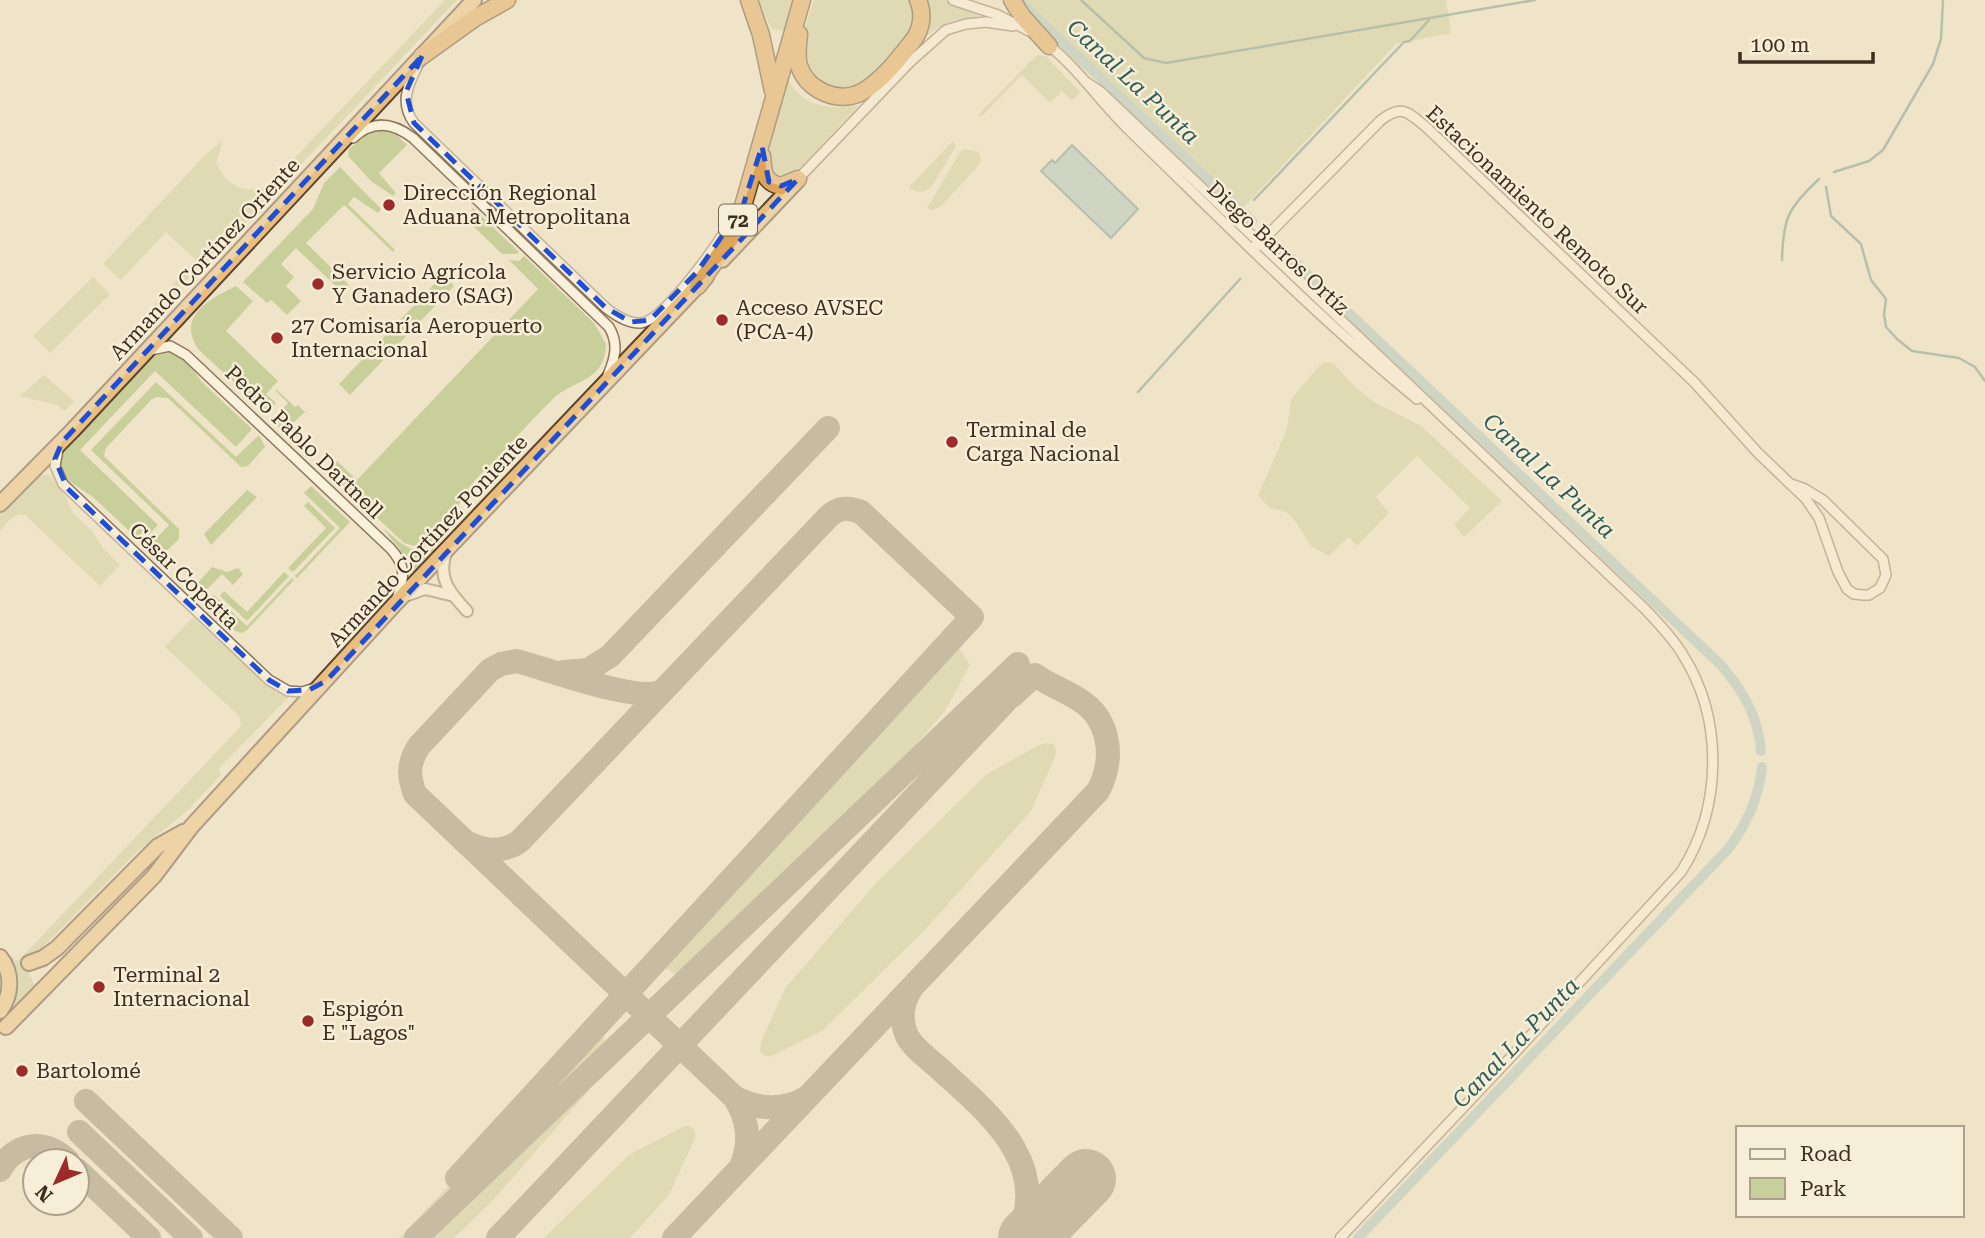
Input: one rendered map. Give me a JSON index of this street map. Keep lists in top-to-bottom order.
{
  "streets": {
    "highway": ["72", "Armando Cortínez Oriente", "Armando Cortínez Poniente"],
    "street": [
      "Estacionamiento Remoto Sur",
      "Diego Barros Ortíz",
      "Pedro Pablo Dartnell",
      "César Copetta"
    ]
  },
  "crossings": [
    ["Estacionamiento Remoto Sur", "Diego Barros Ortíz"],
    ["72", "Armando Cortínez Poniente"],
    ["Armando Cortínez Oriente", "Pedro Pablo Dartnell"],
    ["Armando Cortínez Oriente", "César Copetta"],
    ["Pedro Pablo Dartnell", "Armando Cortínez Poniente"],
    ["Armando Cortínez Poniente", "César Copetta"]
  ],
  "water": ["Canal La Punta"],
  "places": [
    "Dirección Regional Aduana Metropolitana",
    "Servicio Agrícola Y Ganadero (SAG)",
    "Acceso AVSEC (PCA-4)",
    "27 Comisaría Aeropuerto Internacional",
    "Terminal de Carga Nacional",
    "Terminal 2 Internacional",
    "Espigón E \"Lagos\"",
    "Bartolomé"
  ],
  "legend": ["Road", "Park"],
  "scale_bar": "100 m",
  "north": "bottom left"
}
